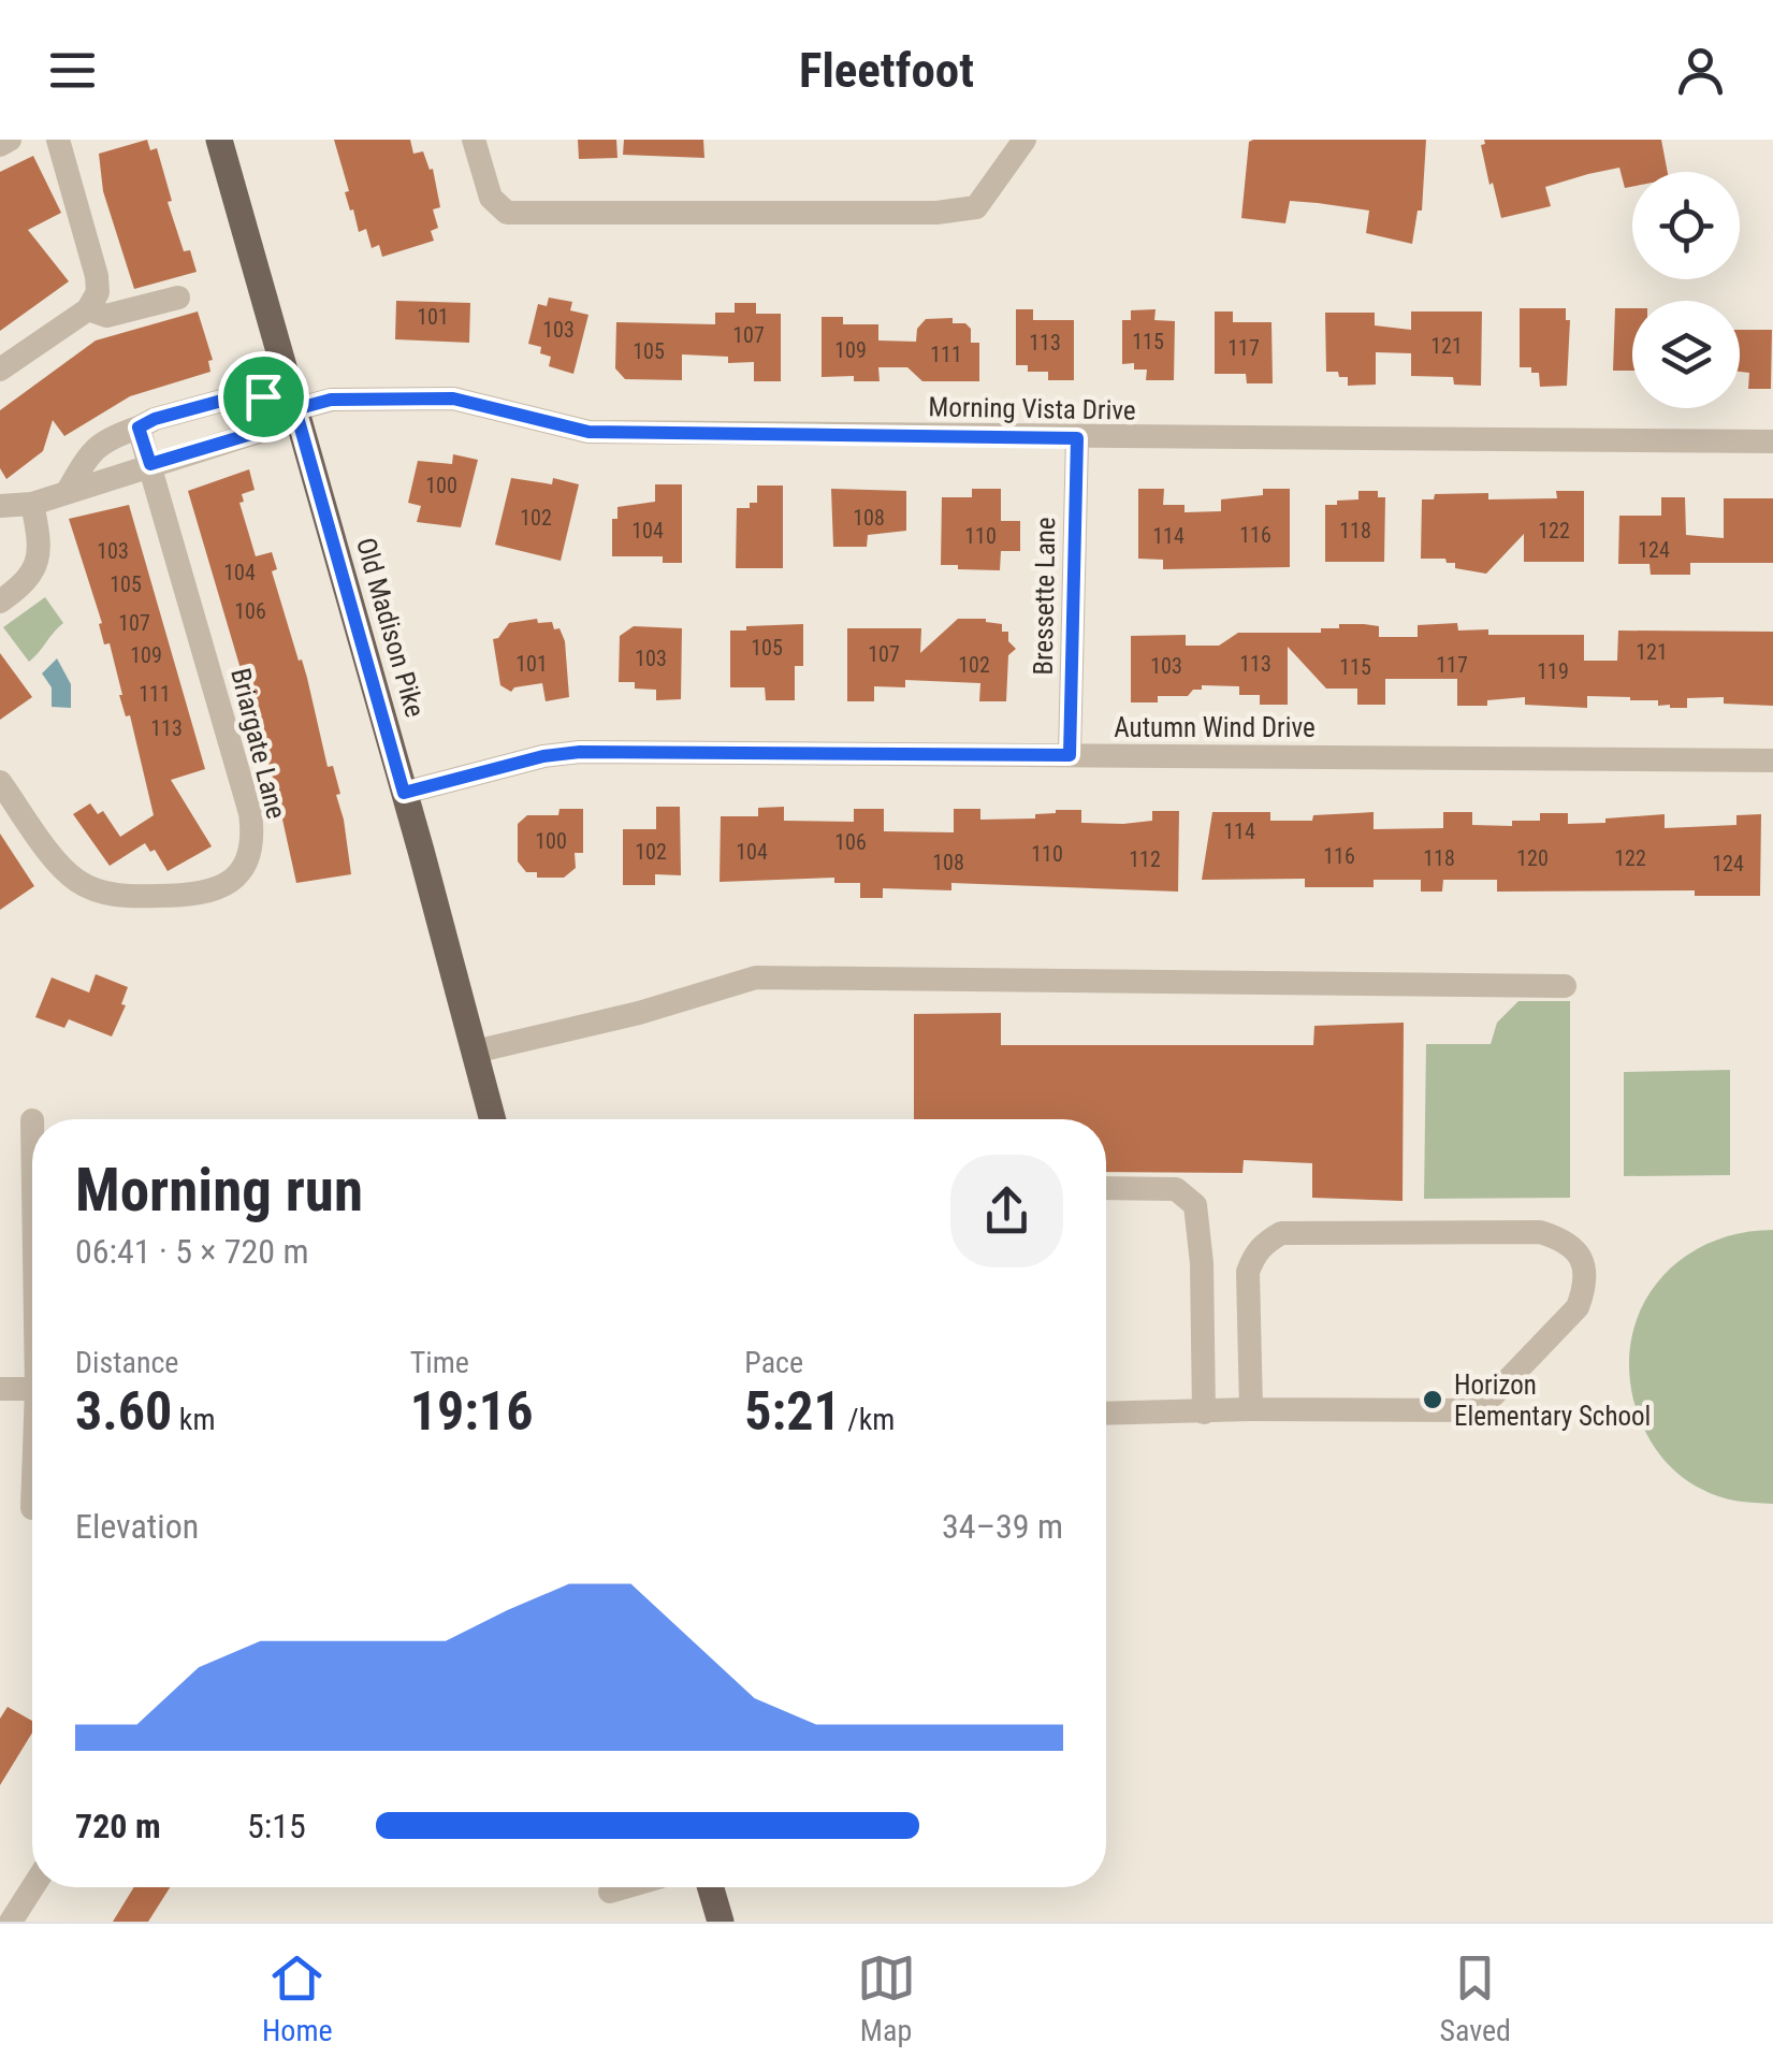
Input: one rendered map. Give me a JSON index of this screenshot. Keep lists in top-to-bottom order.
{
  "streets": {
    "main road": ["Old Madison Pike"],
    "street": [
      "Morning Vista Drive",
      "Bressette Lane",
      "Autumn Wind Drive",
      "Briargate Lane"
    ]
  },
  "crossings": [
    ["Morning Vista Drive", "Bressette Lane"],
    ["Morning Vista Drive", "Old Madison Pike"],
    ["Bressette Lane", "Autumn Wind Drive"],
    ["Old Madison Pike", "Autumn Wind Drive"]
  ],
  "places": ["Horizon Elementary School"],
  "house_numbers": [
    "101",
    "103",
    "107",
    "115",
    "113",
    "121",
    "117",
    "109",
    "105",
    "111",
    "100",
    "102",
    "108",
    "104",
    "118",
    "122",
    "116",
    "110",
    "114",
    "124",
    "103",
    "104",
    "105",
    "106",
    "107",
    "105",
    "121",
    "107",
    "109",
    "103",
    "101",
    "113",
    "102",
    "117",
    "103",
    "115",
    "119",
    "111",
    "113",
    "114",
    "100",
    "106",
    "102",
    "104",
    "110",
    "116",
    "118",
    "120",
    "122",
    "112",
    "108",
    "124"
  ],
  "page": {
    "header": "Fleetfoot",
    "heading": ["Morning run", "06:41 · 5 × 720 m"],
    "stats": [
      ["Distance", "3.60 km"],
      ["Time", "19:16"],
      ["Pace", "5:21 /km"]
    ],
    "chart": ["Elevation", "34–39 m"],
    "list": [
      {
        "name": "720 m",
        "note": "5:15"
      }
    ],
    "tabs": ["Home", "Map", "Saved"]
  }
}
